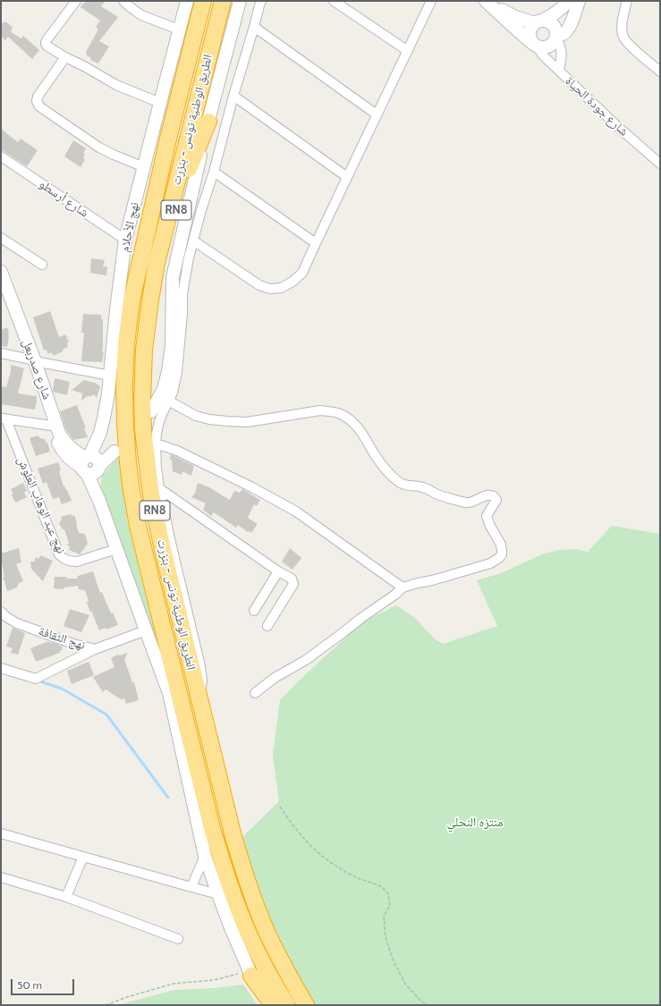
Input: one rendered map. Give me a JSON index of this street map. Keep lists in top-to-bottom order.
{
  "streets": {
    "highway": ["الطريق الوطنية تونس - بنزرت", "RN8"],
    "street": [
      "شارع جودة الحياة",
      "شارع أرسطو",
      "نهج الأحلام",
      "شارع صدربعل",
      "نهج عبد الوهاب العلوش",
      "نهج الثقافة"
    ]
  },
  "crossings": [
    ["الطريق الوطنية تونس - بنزرت", "RN8"],
    ["شارع أرسطو", "نهج الأحلام"],
    ["نهج الأحلام", "شارع صدربعل"]
  ],
  "parks": ["منتزه النحلي"],
  "scale_bar": "50 m"
}
